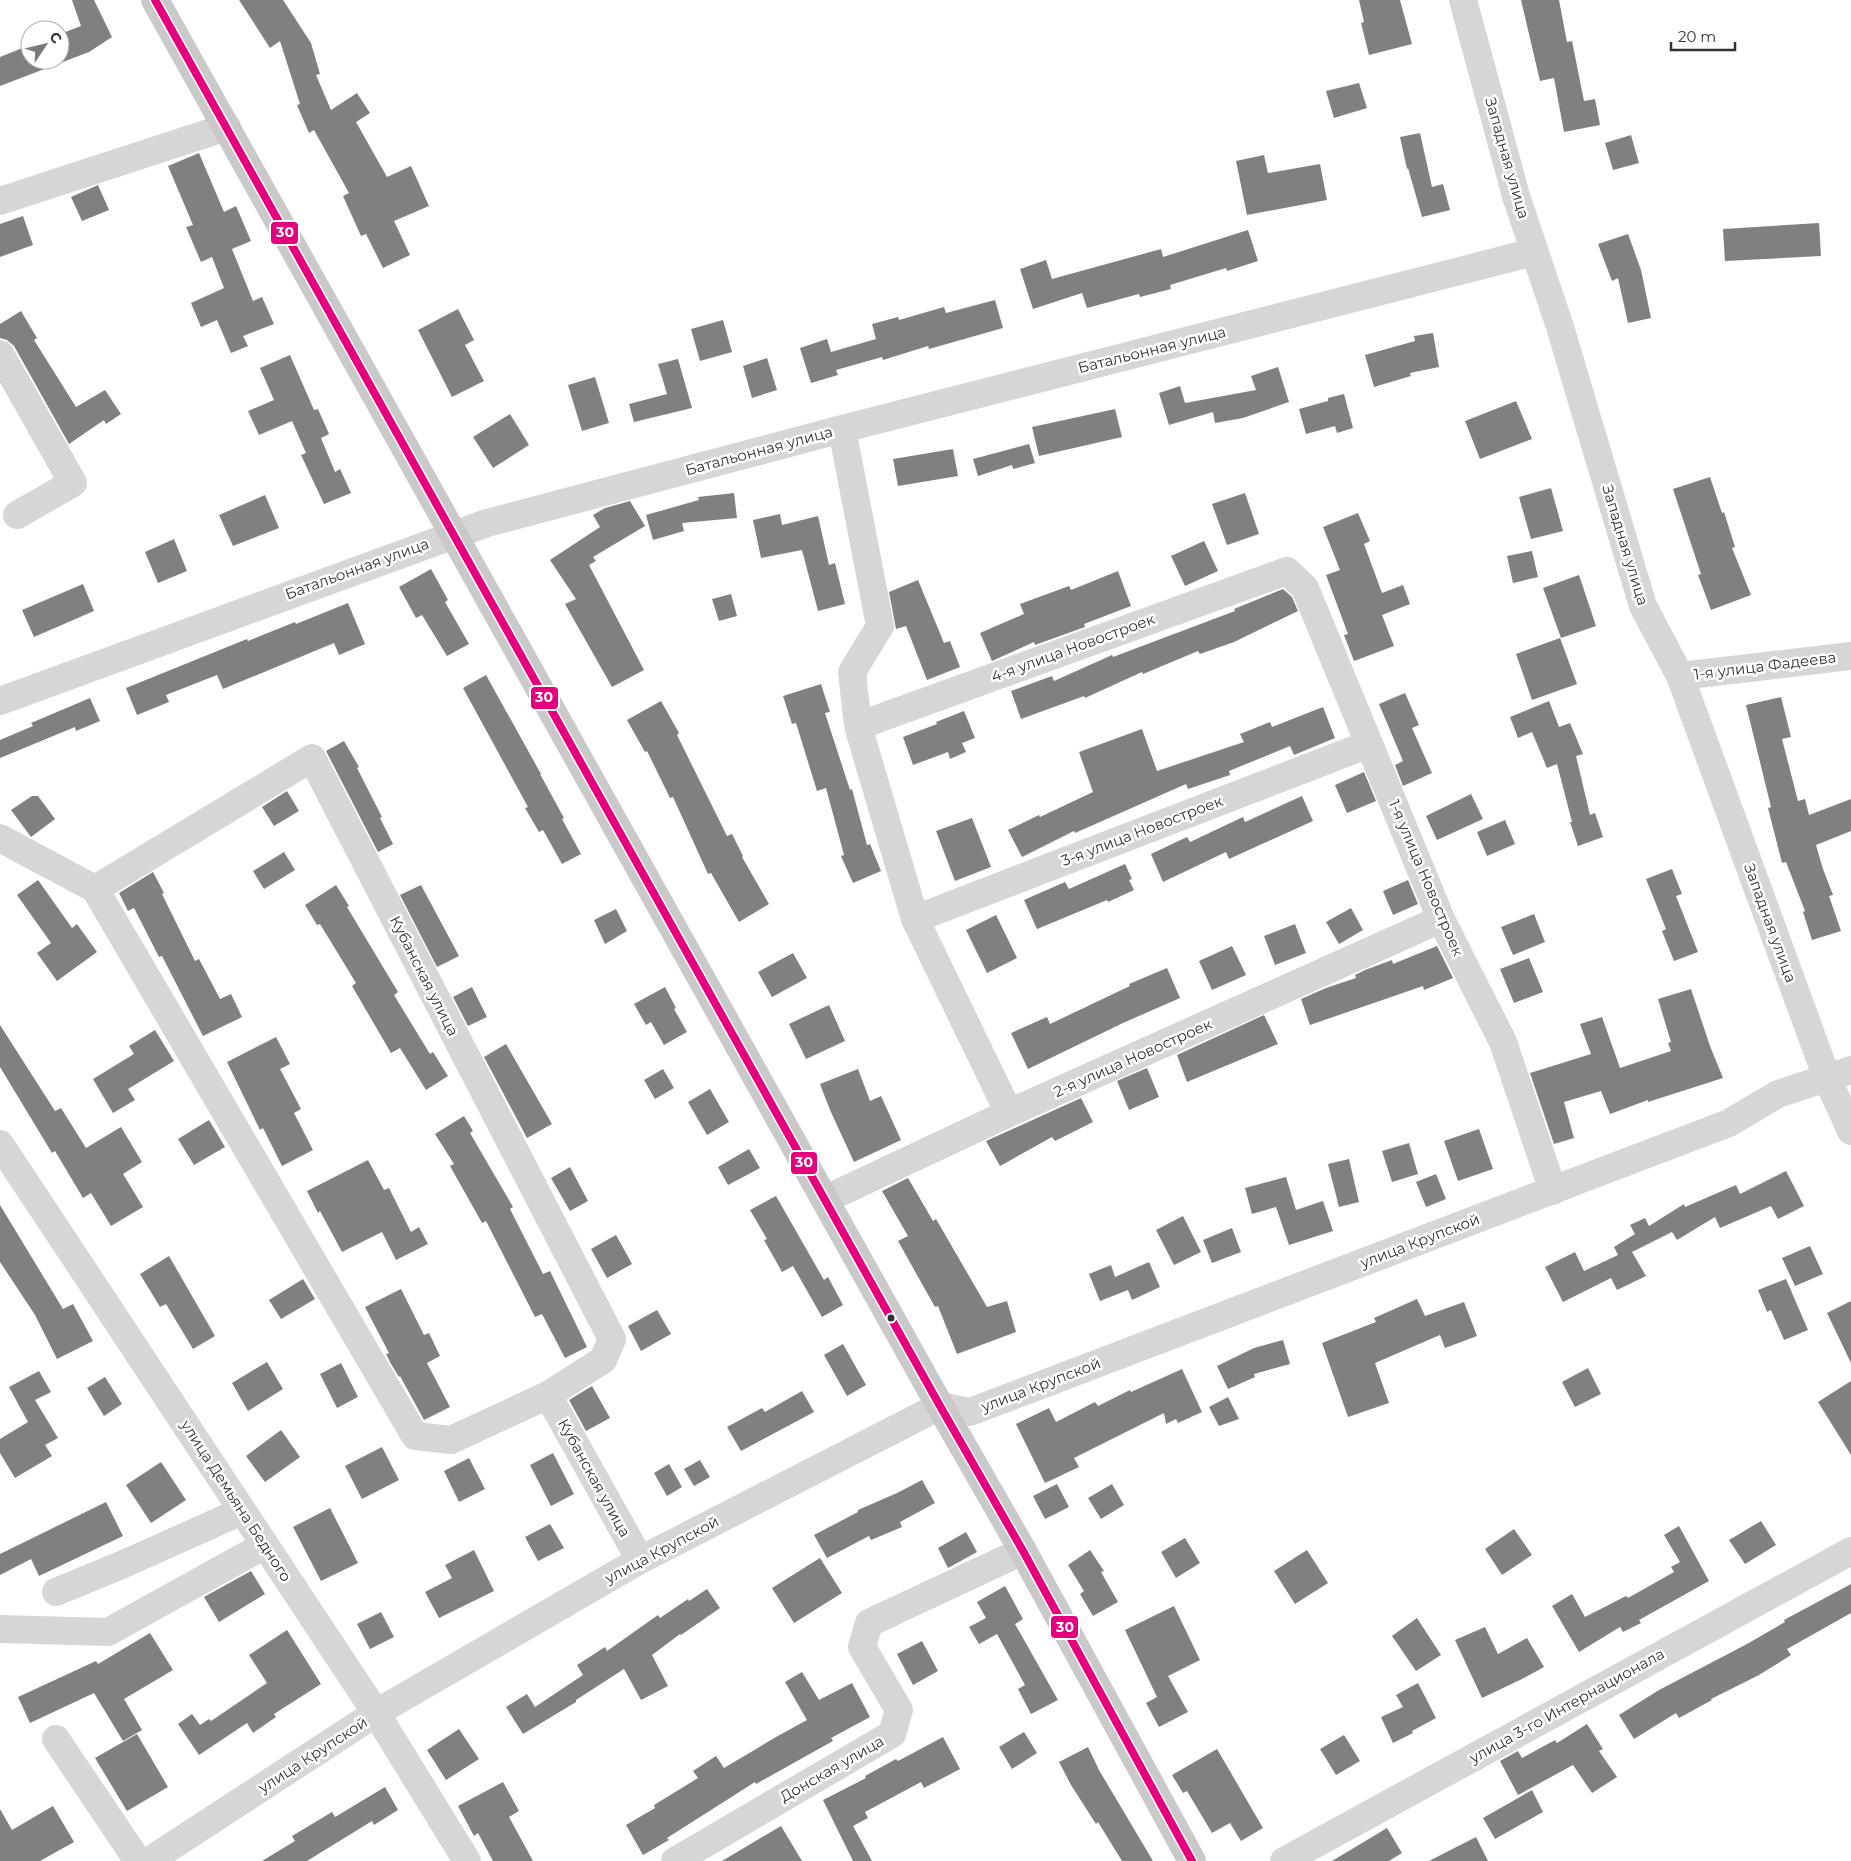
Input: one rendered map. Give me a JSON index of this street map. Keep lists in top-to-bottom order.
{
  "streets": {
    "street": [
      "Западная улица",
      "Батальонная улица",
      "4-я улица Новостроек",
      "1-я улица Фадеева",
      "3-я улица Новостроек",
      "1-я улица Новостроек",
      "Кубанская улица",
      "2-я улица Новостроек",
      "улица Крупской",
      "улица Демьяна Бедного",
      "улица 3-го Интернационала",
      "Донская улица"
    ]
  },
  "crossings": [
    ["Западная улица", "Батальонная улица"],
    ["Западная улица", "1-я улица Фадеева"],
    ["Западная улица", "улица Крупской"],
    ["4-я улица Новостроек", "1-я улица Новостроек"],
    ["3-я улица Новостроек", "1-я улица Новостроек"],
    ["1-я улица Новостроек", "2-я улица Новостроек"],
    ["1-я улица Новостроек", "улица Крупской"],
    ["Кубанская улица", "улица Крупской"],
    ["улица Крупской", "улица Демьяна Бедного"]
  ],
  "lines": ["transit line 30"],
  "scale_bar": "20 m",
  "north": "top right"
}
